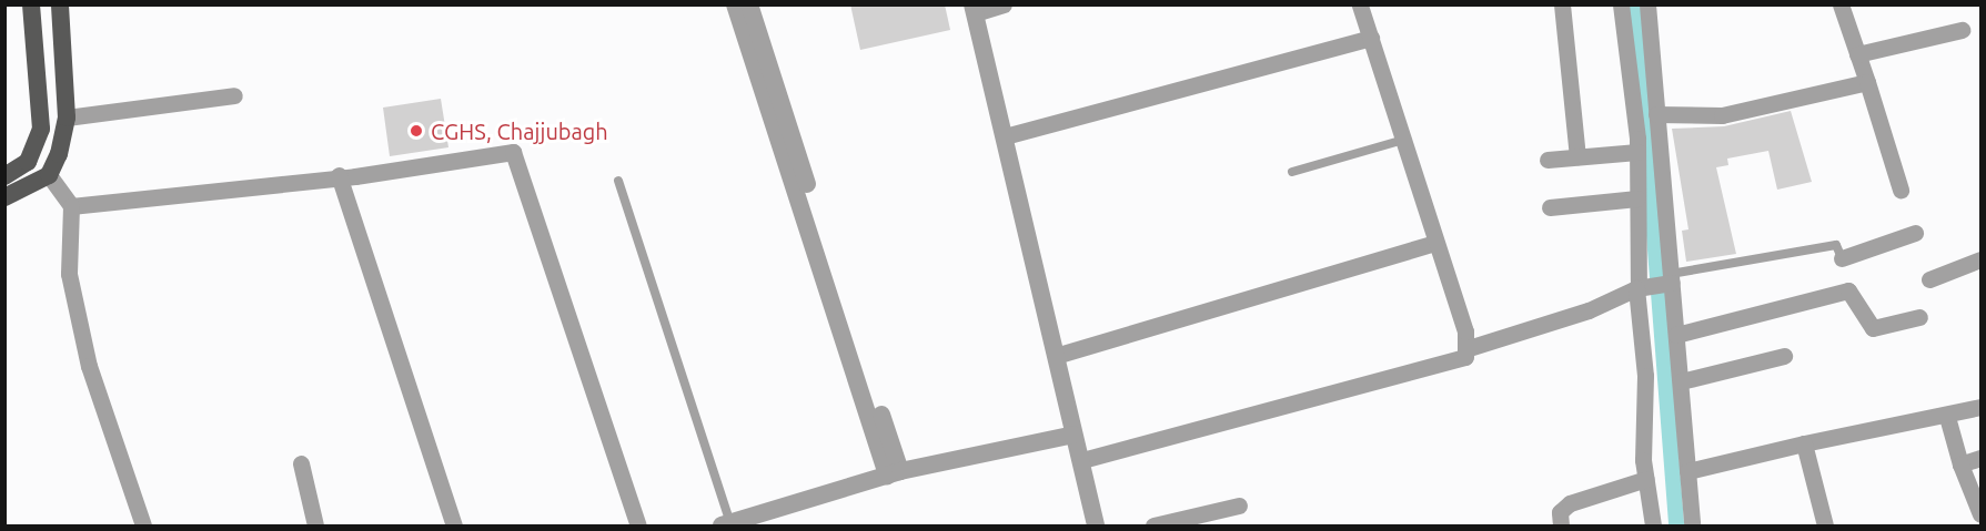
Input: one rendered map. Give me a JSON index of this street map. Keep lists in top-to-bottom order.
{
  "places": ["CGHS, Chajjubagh"]
}
